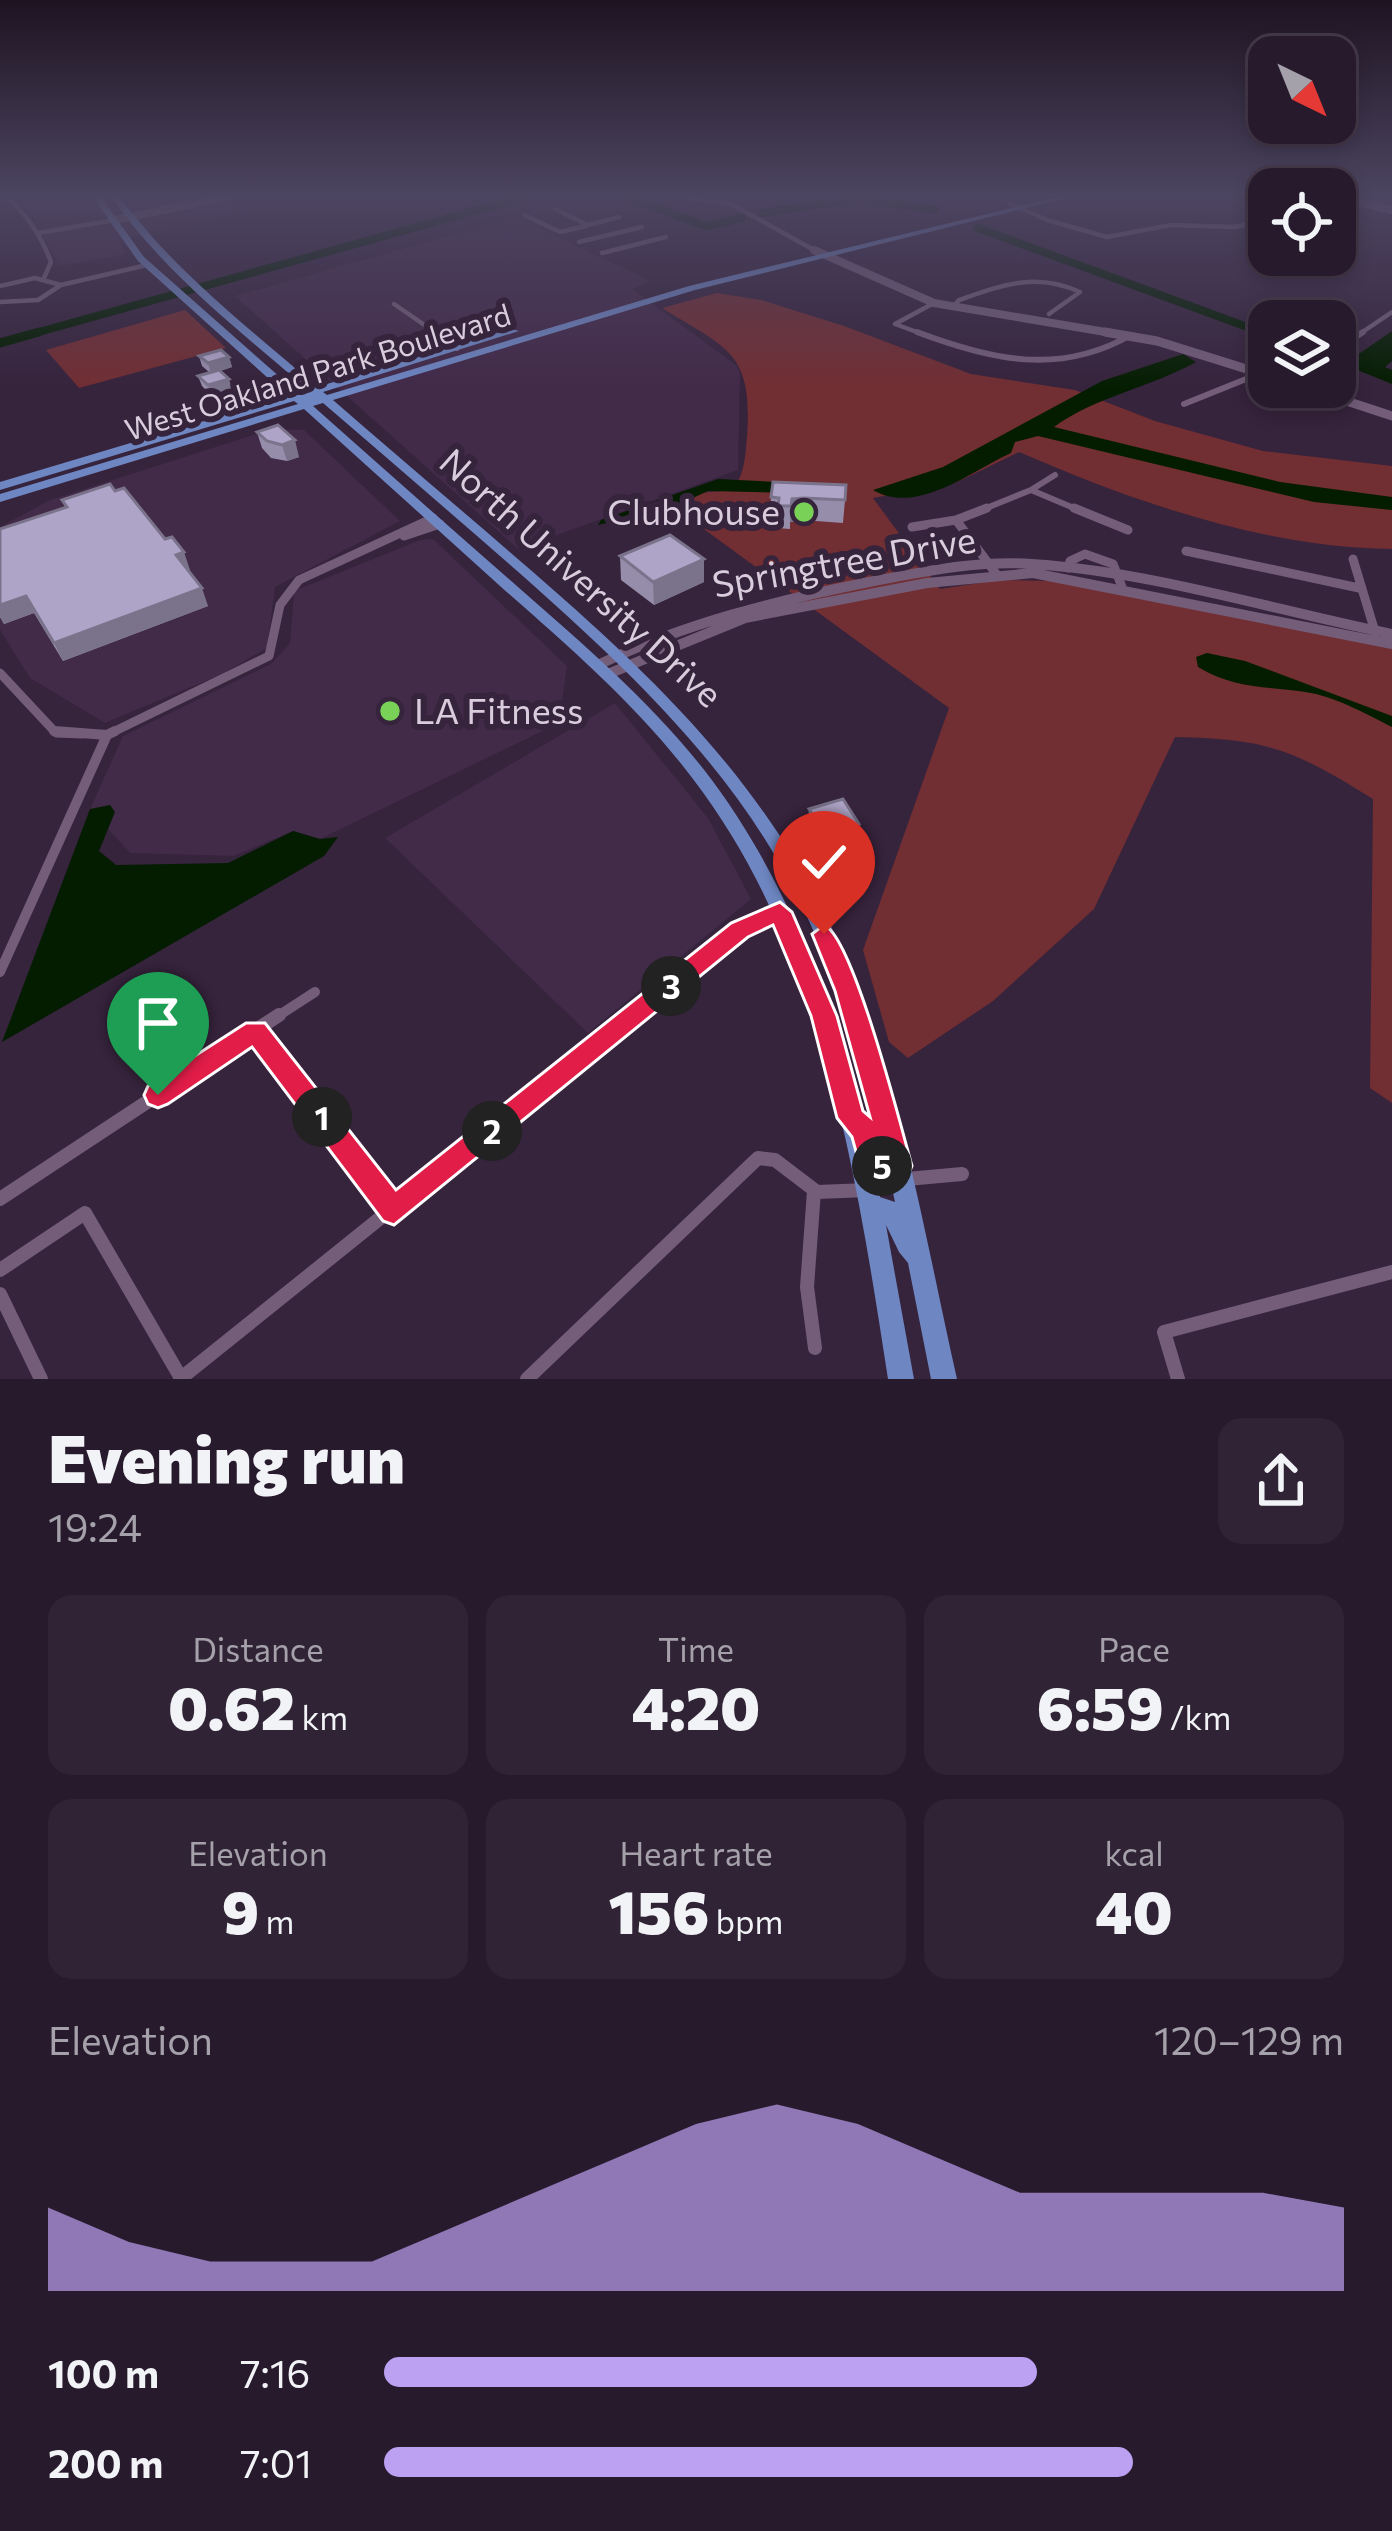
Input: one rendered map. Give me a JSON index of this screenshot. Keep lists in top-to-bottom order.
{
  "streets": {
    "main road": ["West Oakland Park Boulevard", "North University Drive"],
    "street": ["Springtree Drive"]
  },
  "crossings": [
    ["West Oakland Park Boulevard", "North University Drive"],
    ["Springtree Drive", "North University Drive"]
  ],
  "places": ["Clubhouse", "LA Fitness"],
  "north": "bottom right",
  "page": {
    "pins": [
      "3",
      "1",
      "2",
      "5"
    ],
    "heading": ["Evening run", "19:24"],
    "stats": [
      ["Distance", "0.62 km"],
      ["Time", "4:20"],
      ["Pace", "6:59 /km"],
      ["Elevation", "9 m"],
      ["Heart rate", "156 bpm"],
      ["kcal", "40"]
    ],
    "chart": ["Elevation", "120–129 m"],
    "list": [
      {
        "name": "100 m",
        "note": "7:16"
      },
      {
        "name": "200 m",
        "note": "7:01"
      }
    ]
  }
}
